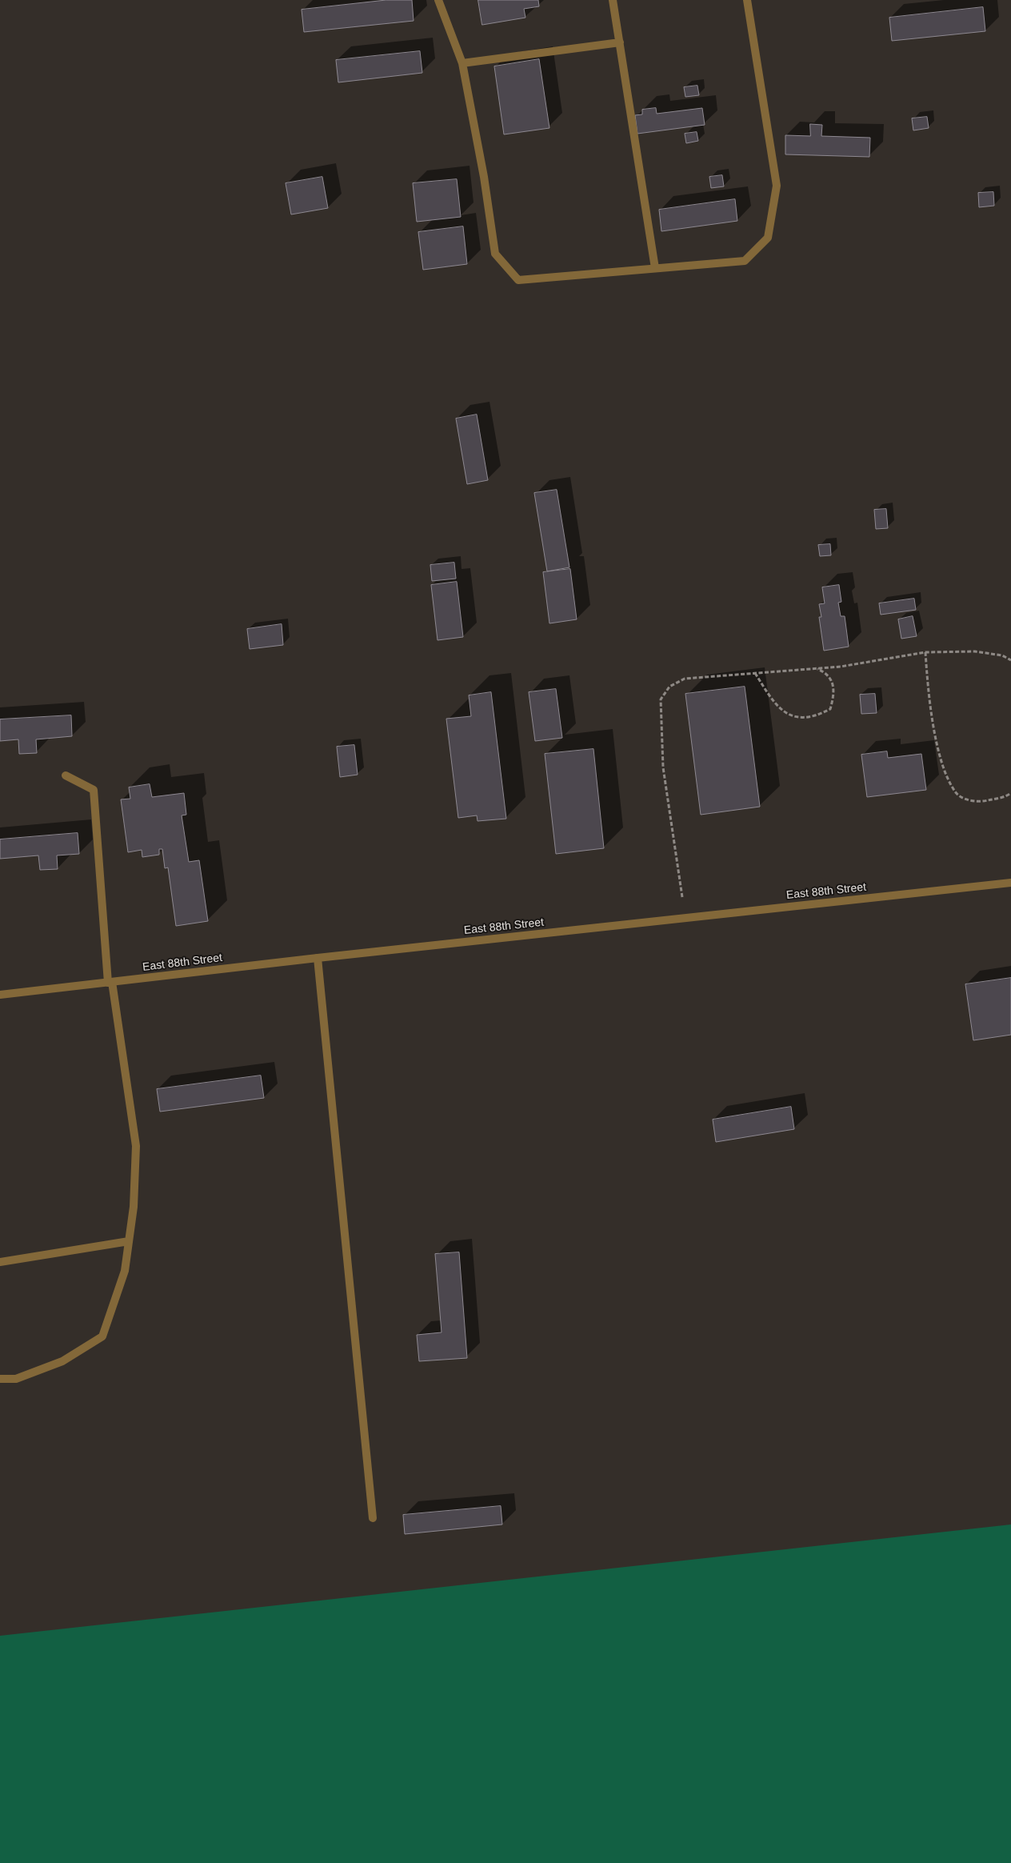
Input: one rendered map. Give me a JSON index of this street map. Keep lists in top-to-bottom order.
{
  "streets": {
    "street": ["East 88th Street"]
  }
}
